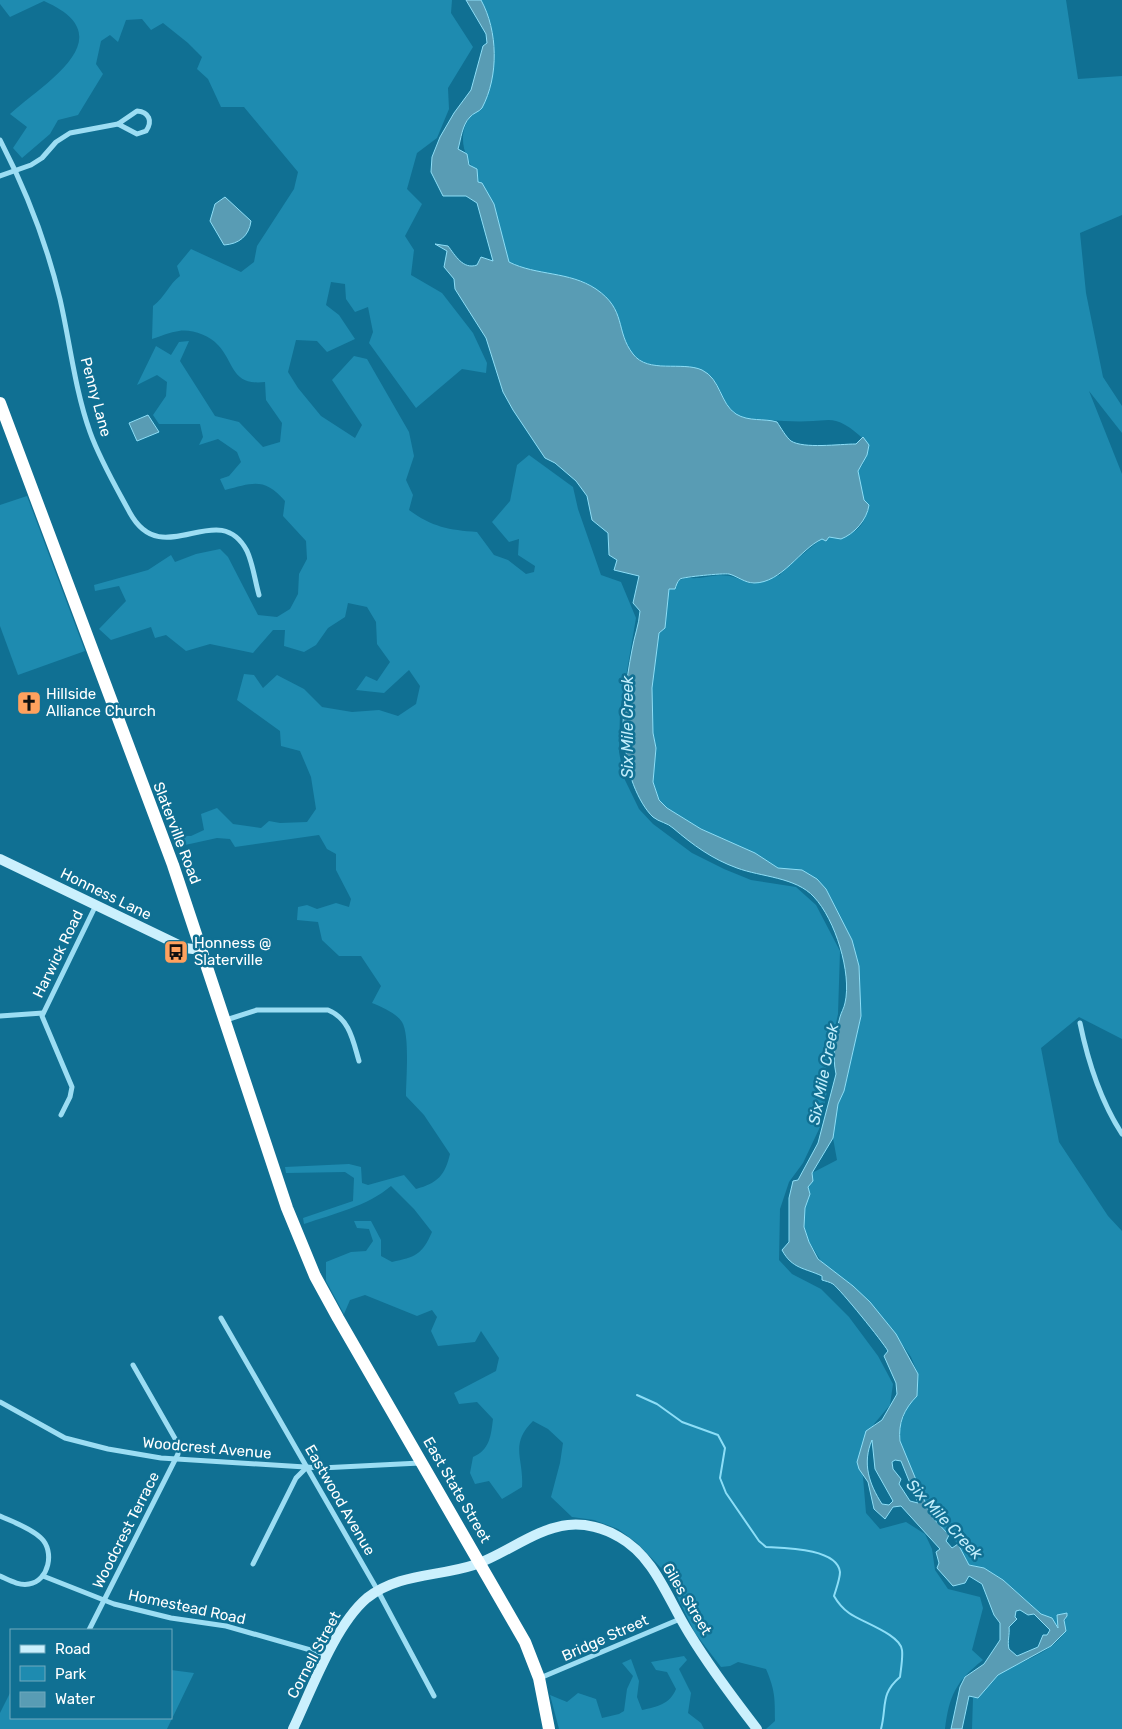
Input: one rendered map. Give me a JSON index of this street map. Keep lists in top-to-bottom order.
{
  "streets": {
    "highway": ["Slaterville Road", "East State Street"],
    "street": [
      "Penny Lane",
      "Honness Lane",
      "Harwick Road",
      "Woodcrest Avenue",
      "Eastwood Avenue",
      "Woodcrest Terrace",
      "Giles Street",
      "Homestead Road",
      "Bridge Street",
      "Cornell Street"
    ]
  },
  "crossings": [
    ["Slaterville Road", "Honness Lane"],
    ["Slaterville Road", "East State Street"],
    ["Honness Lane", "Harwick Road"],
    ["Woodcrest Avenue", "East State Street"],
    ["Woodcrest Avenue", "Eastwood Avenue"],
    ["Woodcrest Avenue", "Woodcrest Terrace"],
    ["East State Street", "Giles Street"],
    ["East State Street", "Bridge Street"],
    ["East State Street", "Cornell Street"],
    ["Eastwood Avenue", "Cornell Street"],
    ["Woodcrest Terrace", "Homestead Road"],
    ["Giles Street", "Bridge Street"],
    ["Giles Street", "Cornell Street"],
    ["Homestead Road", "Cornell Street"]
  ],
  "water": ["Six Mile Creek"],
  "places": {
    "church": ["Hillside Alliance Church"],
    "bus stop": ["Honness @ Slaterville"]
  },
  "legend": ["Road", "Park", "Water"]
}
